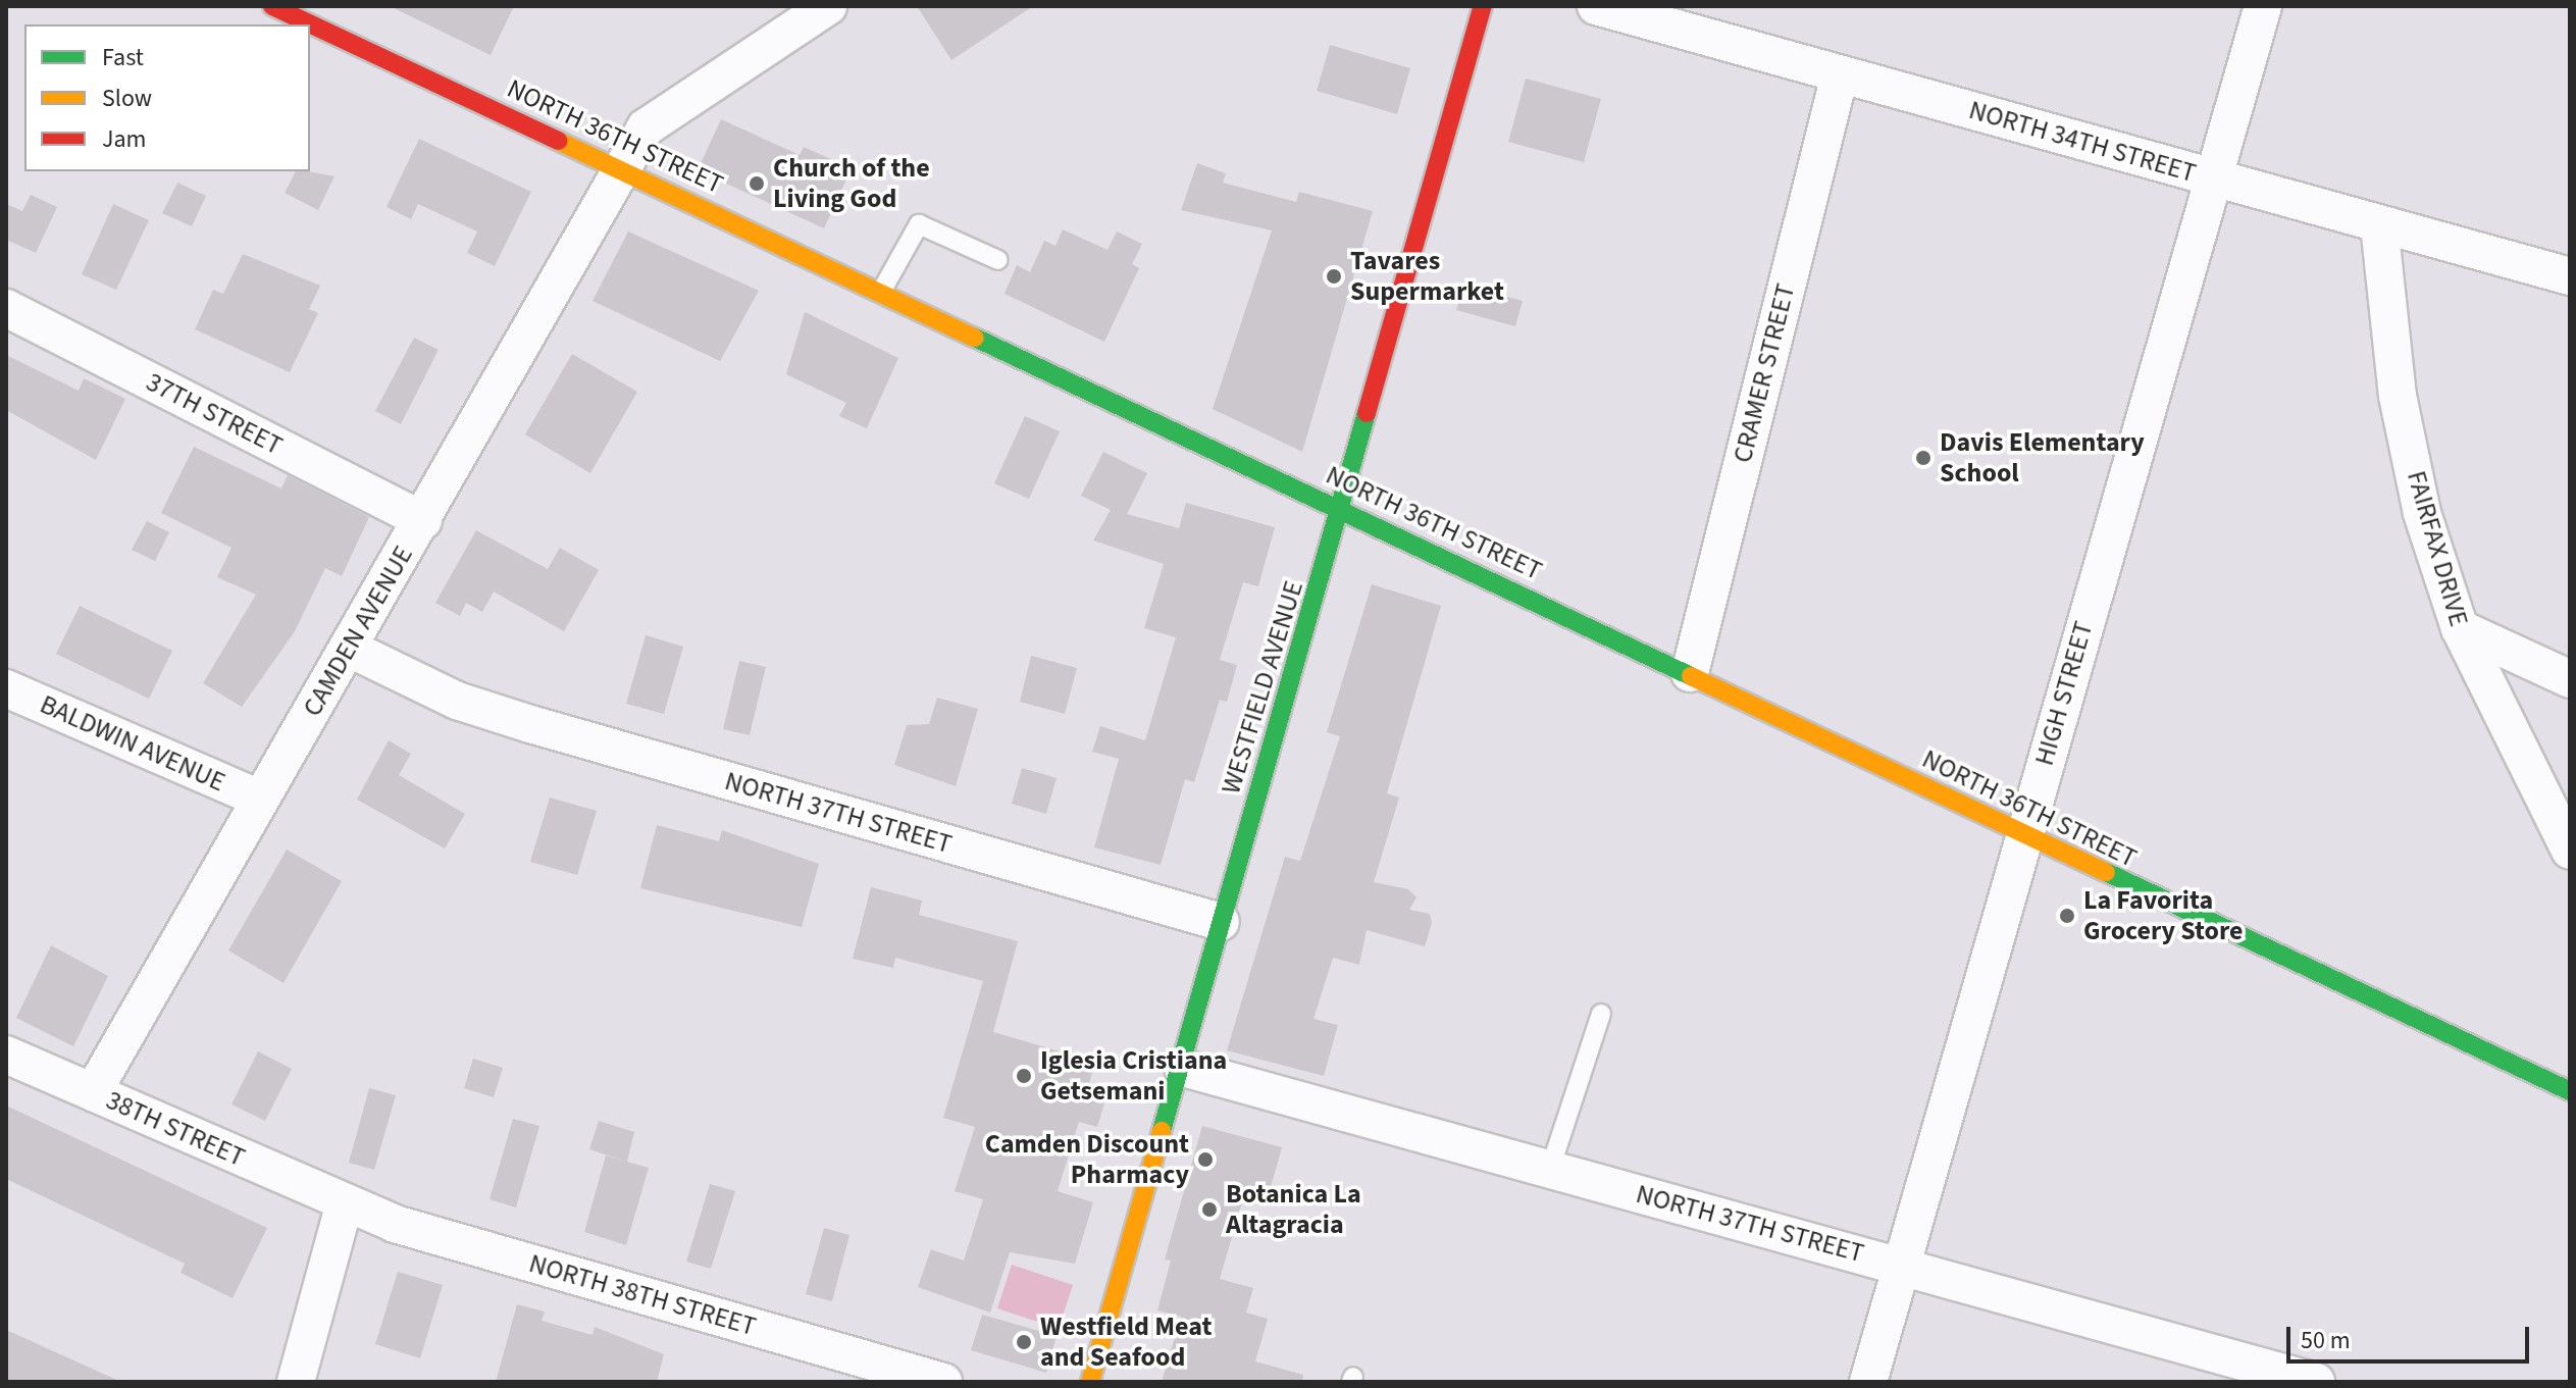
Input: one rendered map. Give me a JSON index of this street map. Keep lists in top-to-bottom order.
{
  "streets": {
    "street": [
      "NORTH 36TH STREET",
      "NORTH 34TH STREET",
      "CRAMER STREET",
      "37TH STREET",
      "FAIRFAX DRIVE",
      "CAMDEN AVENUE",
      "WESTFIELD AVENUE",
      "HIGH STREET",
      "BALDWIN AVENUE",
      "NORTH 37TH STREET",
      "38TH STREET",
      "NORTH 38TH STREET"
    ]
  },
  "crossings": [
    ["NORTH 36TH STREET", "CRAMER STREET"],
    ["NORTH 36TH STREET", "CAMDEN AVENUE"],
    ["NORTH 36TH STREET", "WESTFIELD AVENUE"],
    ["NORTH 36TH STREET", "HIGH STREET"],
    ["NORTH 34TH STREET", "CRAMER STREET"],
    ["NORTH 34TH STREET", "FAIRFAX DRIVE"],
    ["NORTH 34TH STREET", "HIGH STREET"],
    ["37TH STREET", "CAMDEN AVENUE"],
    ["CAMDEN AVENUE", "BALDWIN AVENUE"],
    ["CAMDEN AVENUE", "NORTH 37TH STREET"],
    ["CAMDEN AVENUE", "38TH STREET"],
    ["WESTFIELD AVENUE", "NORTH 37TH STREET"],
    ["HIGH STREET", "NORTH 37TH STREET"],
    ["38TH STREET", "NORTH 38TH STREET"]
  ],
  "places": [
    "Church of the Living God",
    "Tavares Supermarket",
    "Davis Elementary School",
    "La Favorita Grocery Store",
    "Iglesia Cristiana Getsemani",
    "Camden Discount Pharmacy",
    "Botanica La Altagracia",
    "Westfield Meat and Seafood"
  ],
  "legend": ["Fast", "Slow", "Jam"],
  "scale_bar": "50 m"
}
